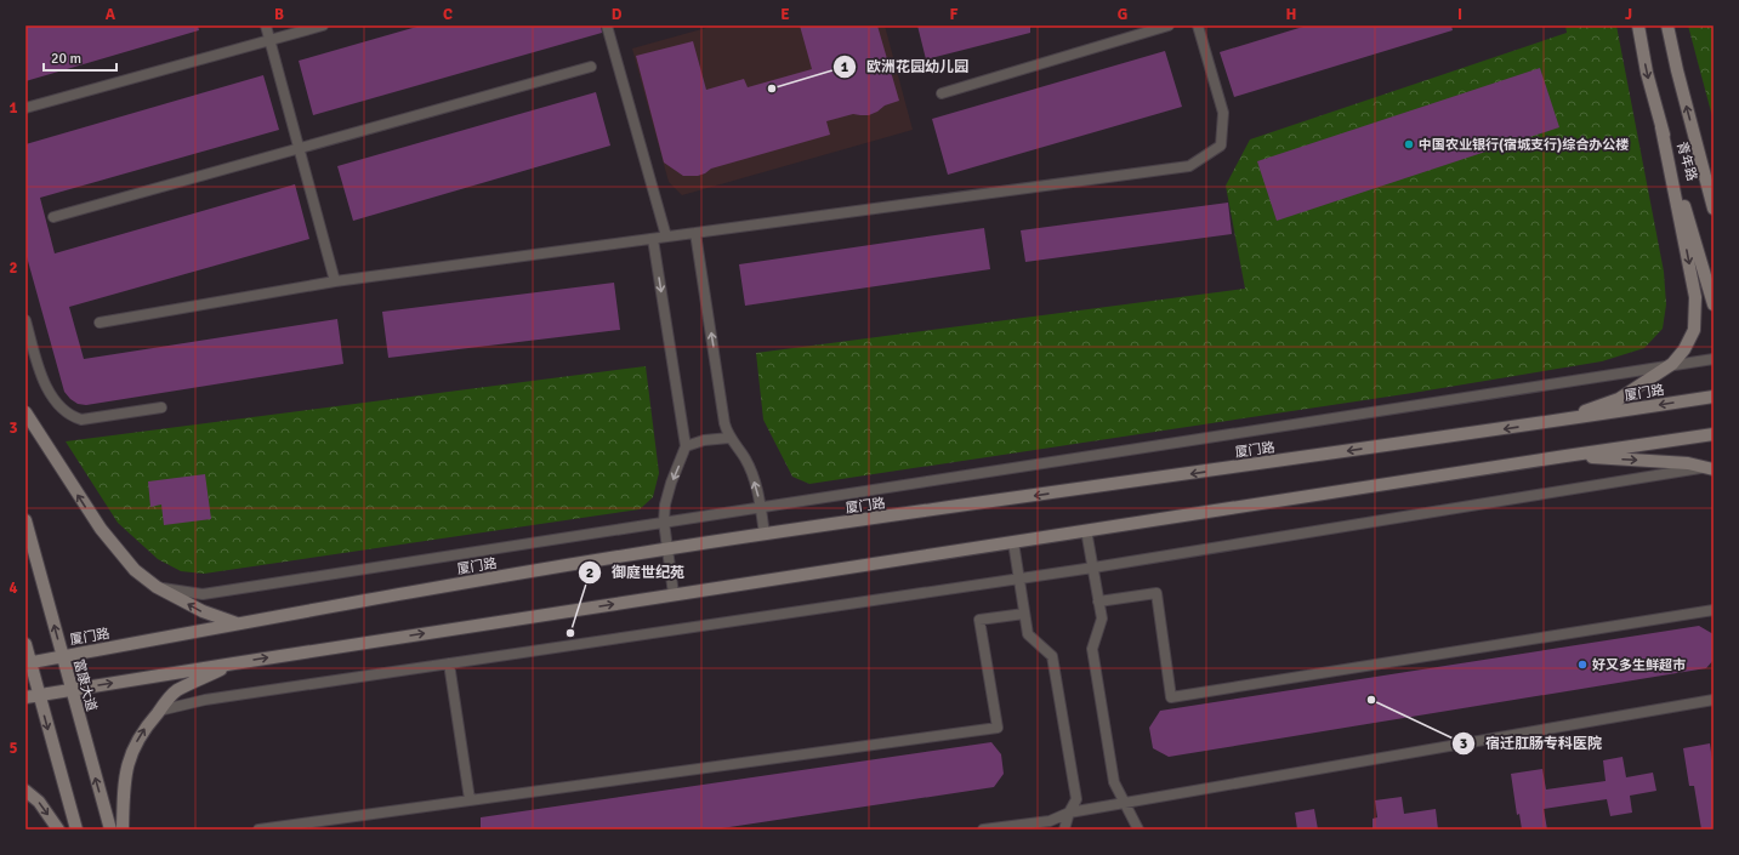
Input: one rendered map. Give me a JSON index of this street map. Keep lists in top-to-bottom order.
{
  "streets": {
    "street": ["青年路", "厦门路", "富康大道"]
  },
  "crossings": [
    ["厦门路", "富康大道"]
  ],
  "places": [
    "欧洲花园幼儿园",
    "中国农业银行(宿城支行)综合办公楼",
    "御庭世纪苑",
    "好又多生鲜超市",
    "宿迁肛肠专科医院"
  ],
  "scale_bar": "20 m",
  "grid": {
    "columns": [
      "A",
      "B",
      "C",
      "D",
      "E",
      "F",
      "G",
      "H",
      "I",
      "J"
    ],
    "rows": [
      "1",
      "2",
      "3",
      "4",
      "5"
    ]
  }
}
